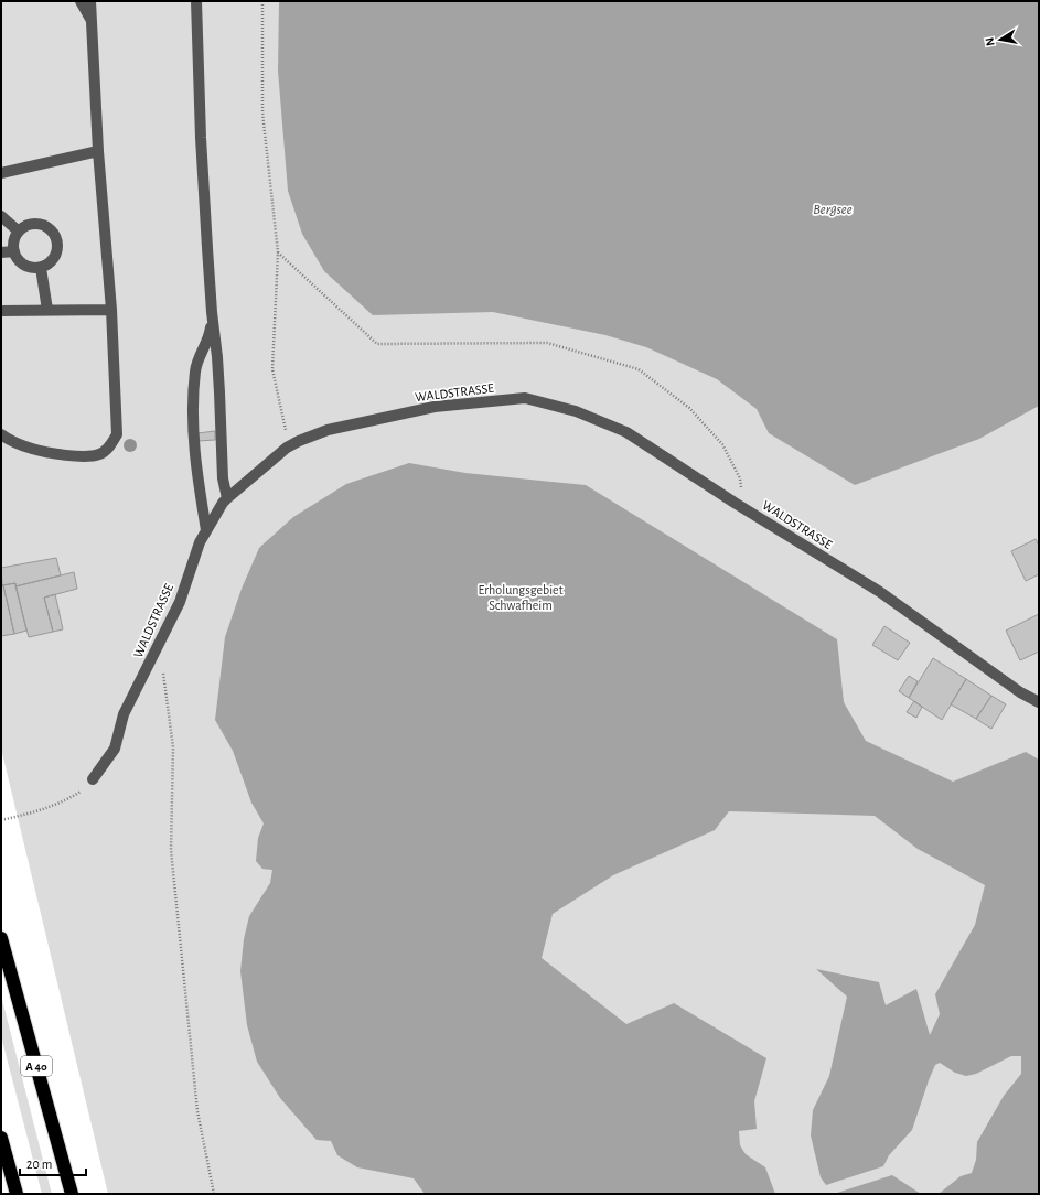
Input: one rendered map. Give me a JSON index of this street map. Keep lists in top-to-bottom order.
{
  "streets": {
    "highway": ["A 40"],
    "street": ["WALDSTRASSE"]
  },
  "water": ["Bergsee"],
  "parks": ["Erholungsgebiet Schwafheim"],
  "scale_bar": "20 m",
  "north": "left"
}
